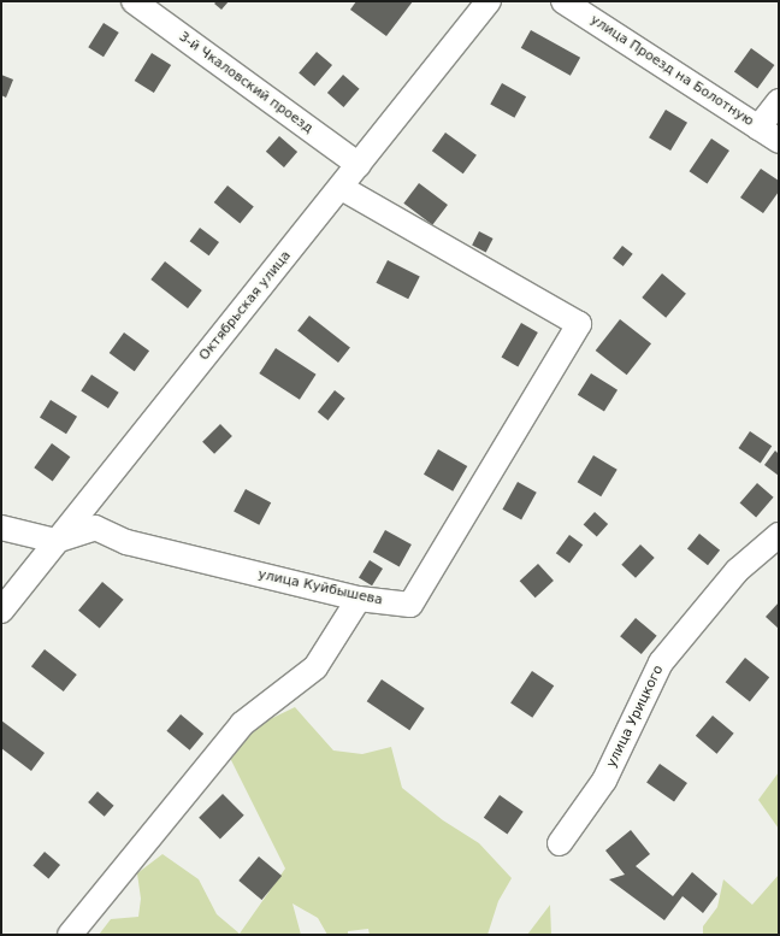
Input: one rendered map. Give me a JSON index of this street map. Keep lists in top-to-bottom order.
{
  "streets": {
    "street": [
      "улица Проезд на Болотную",
      "3-й Чкаловский проезд",
      "Октябрьская улица",
      "улица Куйбышева",
      "улица Урицкого"
    ]
  },
  "crossings": [
    ["3-й Чкаловский проезд", "Октябрьская улица"],
    ["Октябрьская улица", "улица Куйбышева"]
  ]
}
